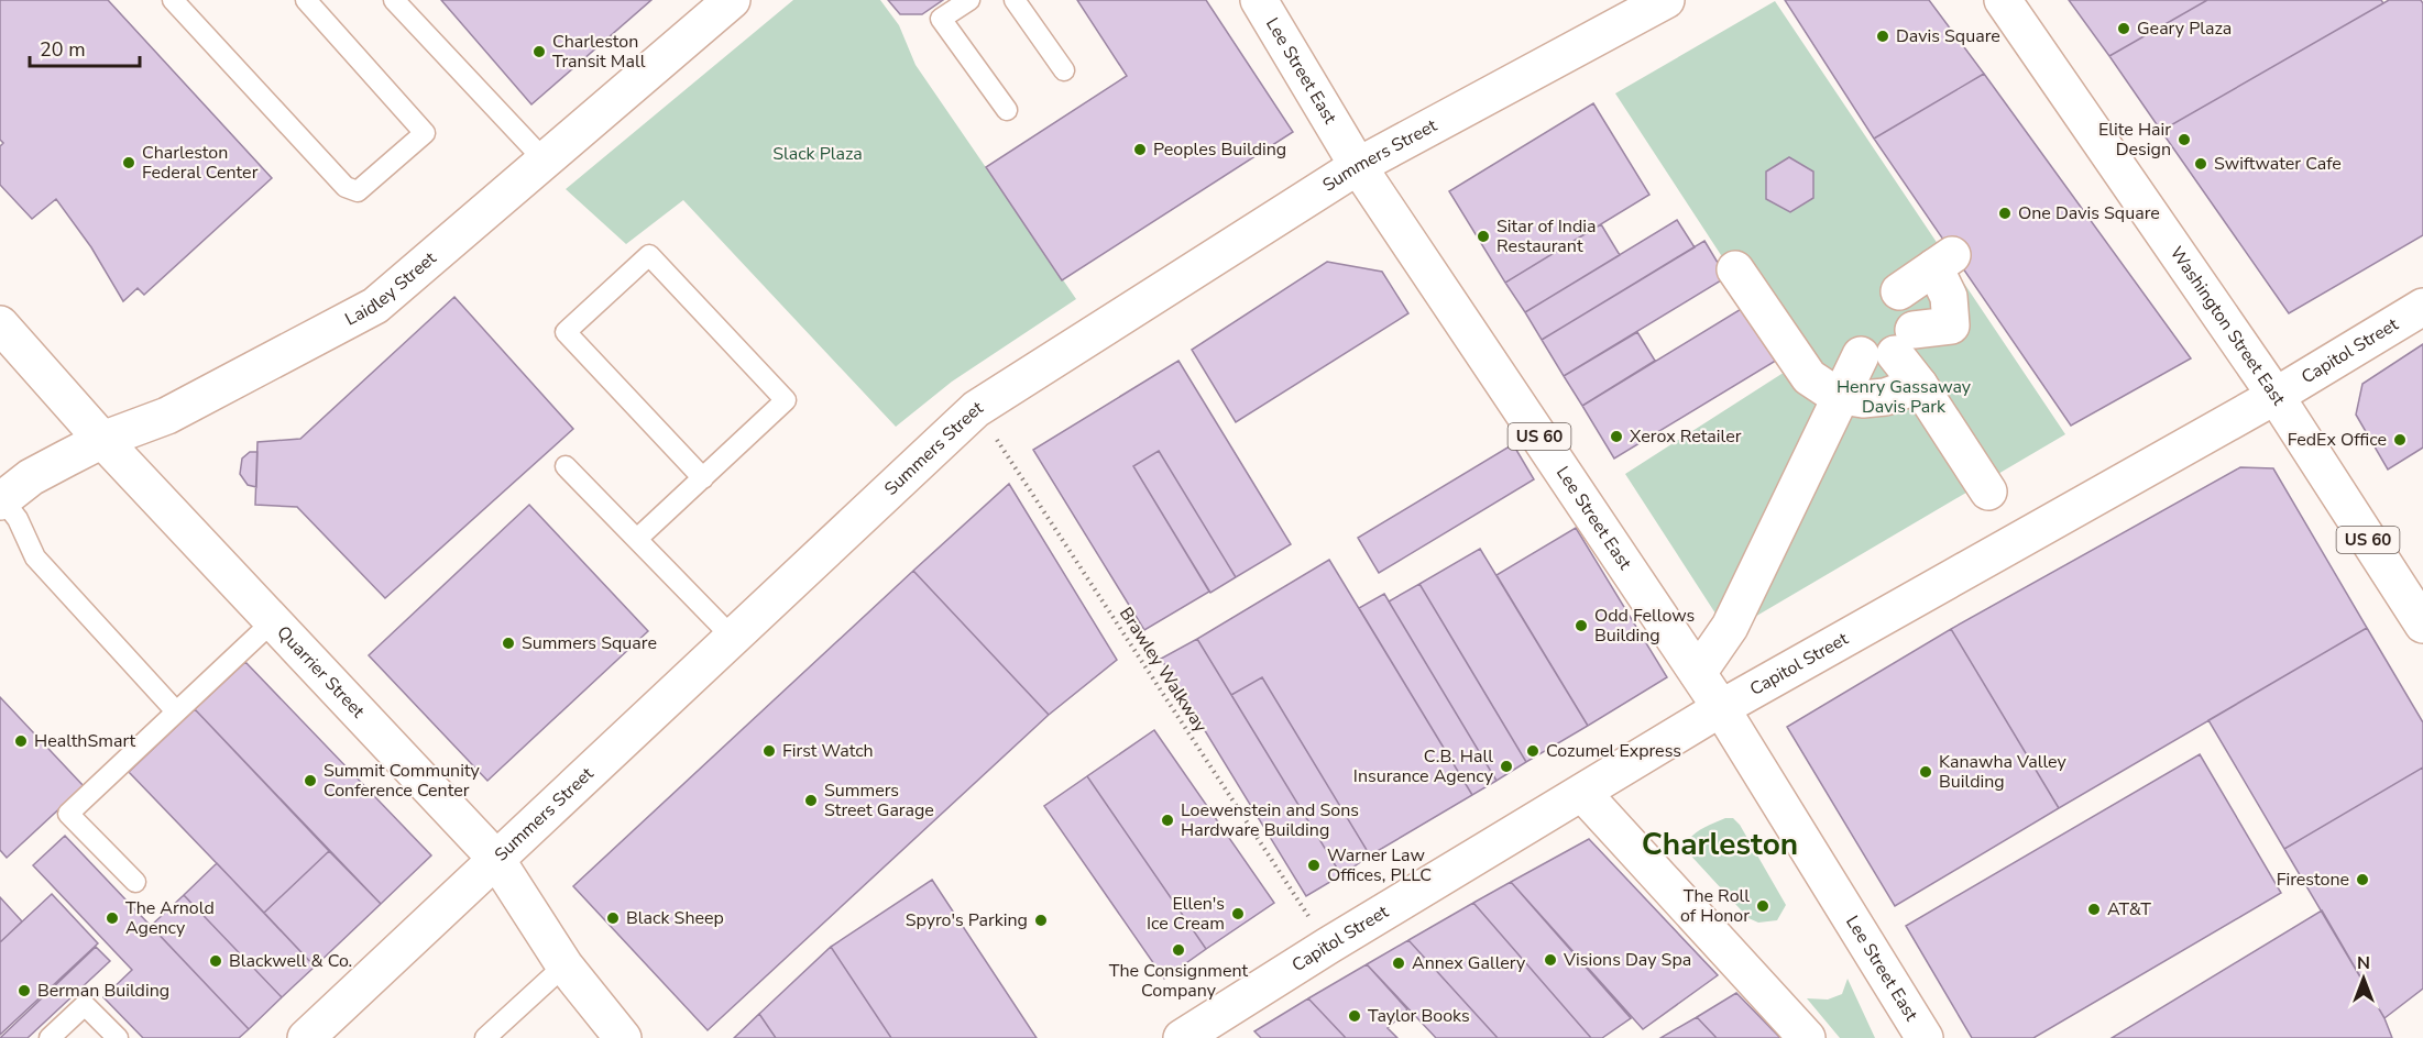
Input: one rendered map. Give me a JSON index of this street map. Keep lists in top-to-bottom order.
{
  "streets": {
    "street": [
      "Lee Street East",
      "Summers Street",
      "Laidley Street",
      "Washington Street East",
      "Capitol Street",
      "US 60",
      "Quarrier Street"
    ],
    "path": ["Brawley Walkway"]
  },
  "crossings": [
    ["Lee Street East", "Summers Street"],
    ["Lee Street East", "Capitol Street"],
    ["Summers Street", "Brawley Walkway"],
    ["Summers Street", "Quarrier Street"],
    ["Laidley Street", "Quarrier Street"],
    ["Washington Street East", "Capitol Street"],
    ["Capitol Street", "Brawley Walkway"]
  ],
  "districts": ["Charleston"],
  "parks": ["Slack Plaza", "Henry Gassaway Davis Park"],
  "places": [
    "Geary Plaza",
    "Davis Square",
    "Charleston Transit Mall",
    "Elite Hair Design",
    "Peoples Building",
    "Charleston Federal Center",
    "Swiftwater Cafe",
    "One Davis Square",
    "Sitar of India Restaurant",
    "Xerox Retailer",
    "FedEx Office",
    "Odd Fellows Building",
    "Summers Square",
    "HealthSmart",
    "First Watch",
    "Cozumel Express",
    "C.B. Hall Insurance Agency",
    "Kanawha Valley Building",
    "Summit Community Conference Center",
    "Summers Street Garage",
    "Loewenstein and Sons Hardware Building",
    "Warner Law Offices, PLLC",
    "Firestone",
    "The Roll of Honor",
    "AT&T",
    "Ellen's Ice Cream",
    "The Arnold Agency",
    "Black Sheep",
    "Spyro's Parking",
    "The Consignment Company",
    "Visions Day Spa",
    "Blackwell & Co.",
    "Annex Gallery",
    "Berman Building",
    "Taylor Books"
  ],
  "scale_bar": "20 m",
  "north": "top"
}
